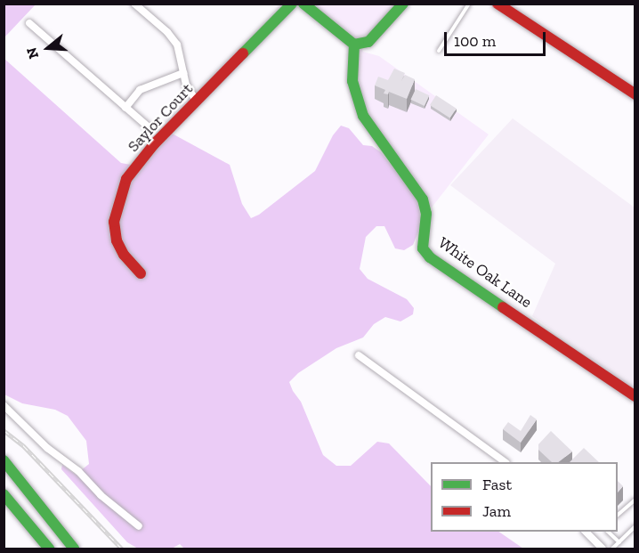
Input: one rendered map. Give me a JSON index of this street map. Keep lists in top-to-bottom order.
{
  "streets": {
    "main road": ["Saylor Court", "White Oak Lane"]
  },
  "legend": ["Fast", "Jam"],
  "scale_bar": "100 m",
  "north": "left"
}
